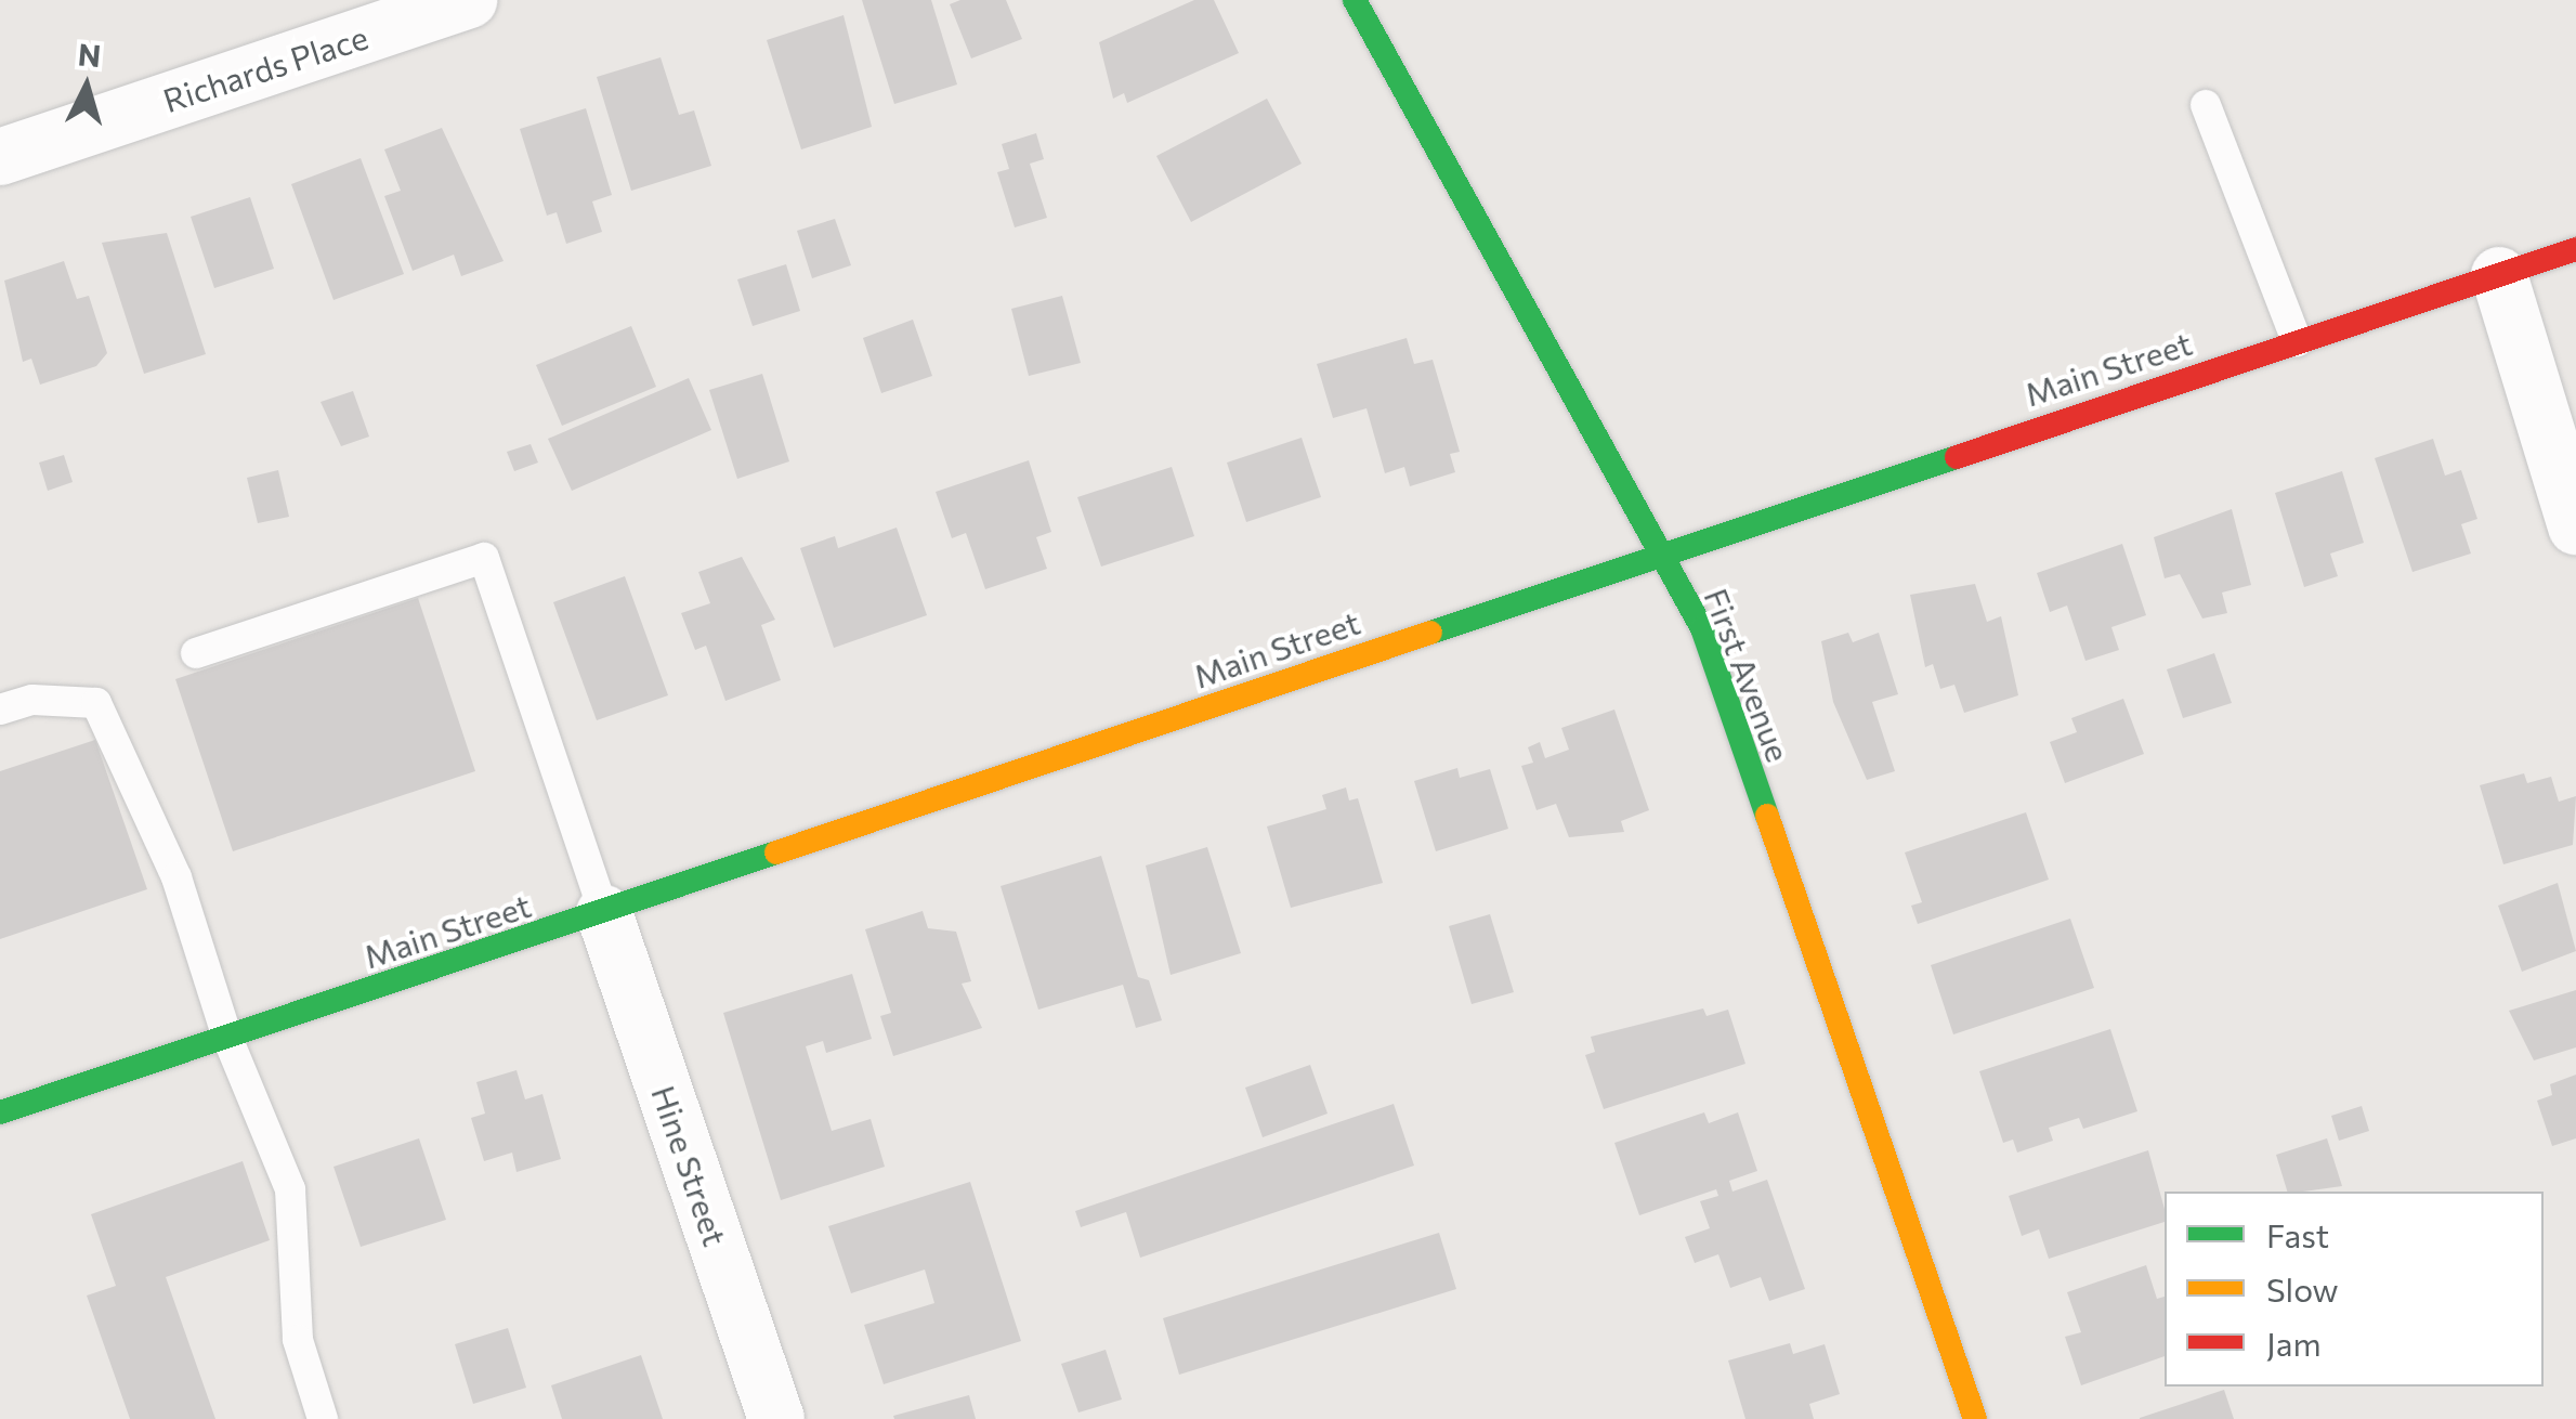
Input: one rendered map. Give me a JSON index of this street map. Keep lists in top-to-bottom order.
{
  "streets": {
    "street": [
      "Richards Place",
      "Main Street",
      "First Avenue",
      "Hine Street"
    ]
  },
  "crossings": [
    ["Main Street", "First Avenue"],
    ["Main Street", "Hine Street"]
  ],
  "legend": ["Fast", "Slow", "Jam"],
  "north": "top"
}
